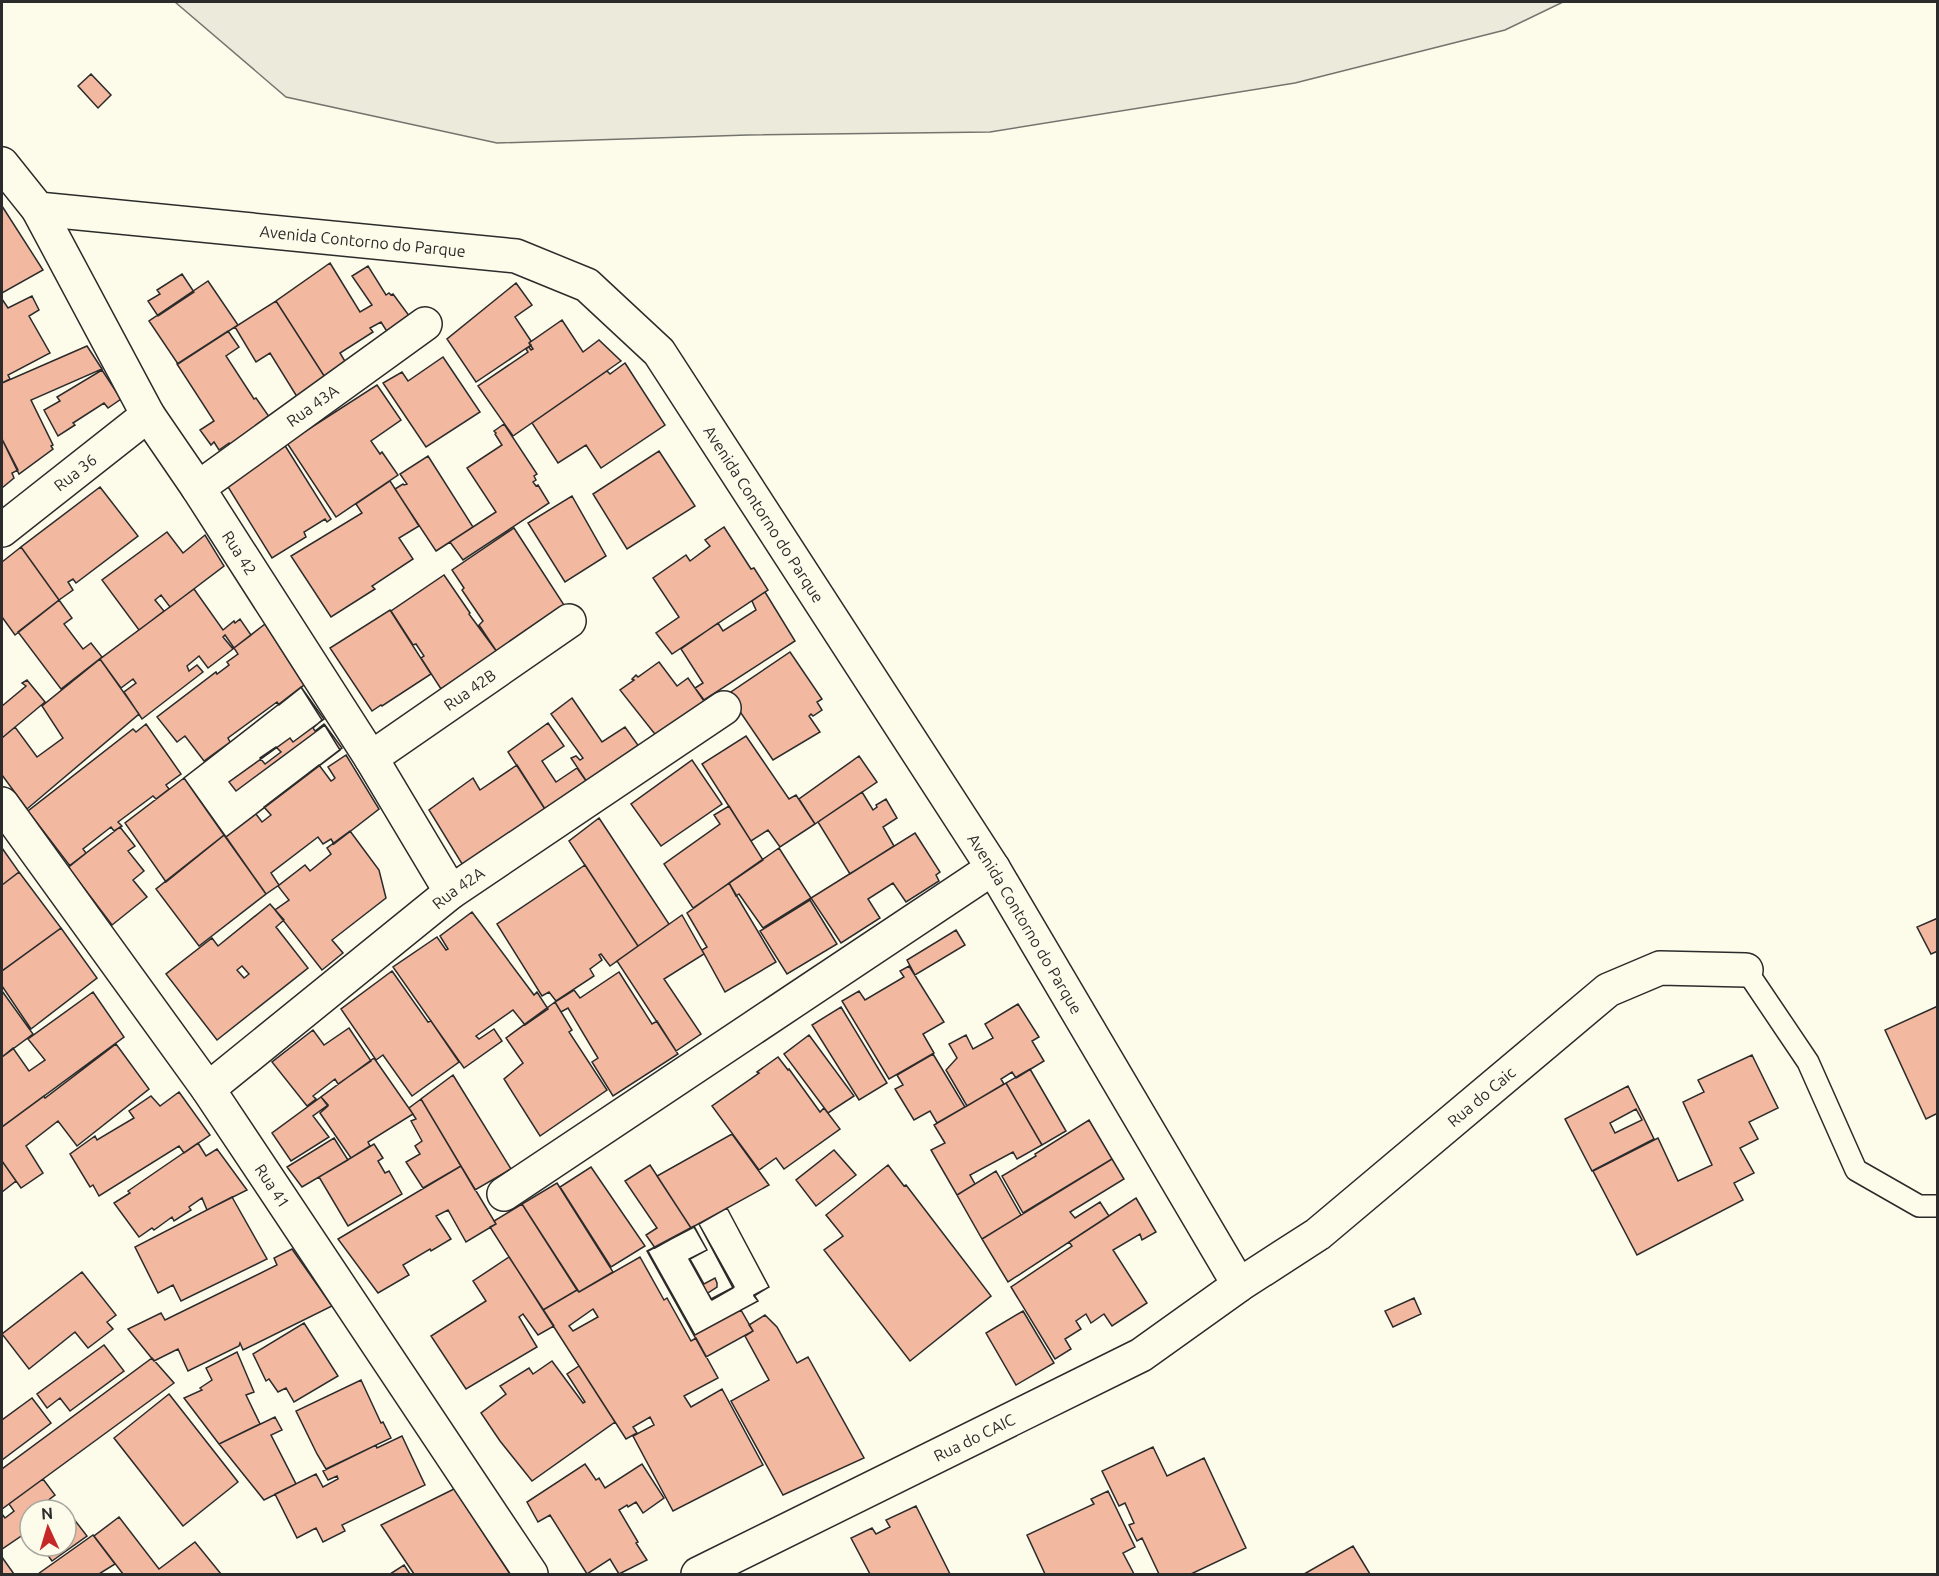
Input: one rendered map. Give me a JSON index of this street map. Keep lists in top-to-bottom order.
{
  "streets": {
    "street": [
      "Avenida Contorno do Parque",
      "Rua 43A",
      "Rua 36",
      "Rua 42",
      "Rua 42B",
      "Rua 42A",
      "Rua do Caic",
      "Rua 41",
      "Rua do CAIC"
    ]
  },
  "crossings": [
    ["Avenida Contorno do Parque", "Rua 42"],
    ["Avenida Contorno do Parque", "Rua do Caic"],
    ["Avenida Contorno do Parque", "Rua do CAIC"],
    ["Rua 43A", "Rua 42"],
    ["Rua 36", "Rua 42"],
    ["Rua 42", "Rua 42B"],
    ["Rua 42", "Rua 42A"],
    ["Rua 42A", "Rua 41"],
    ["Rua do Caic", "Rua do CAIC"]
  ],
  "north": "top"
}
